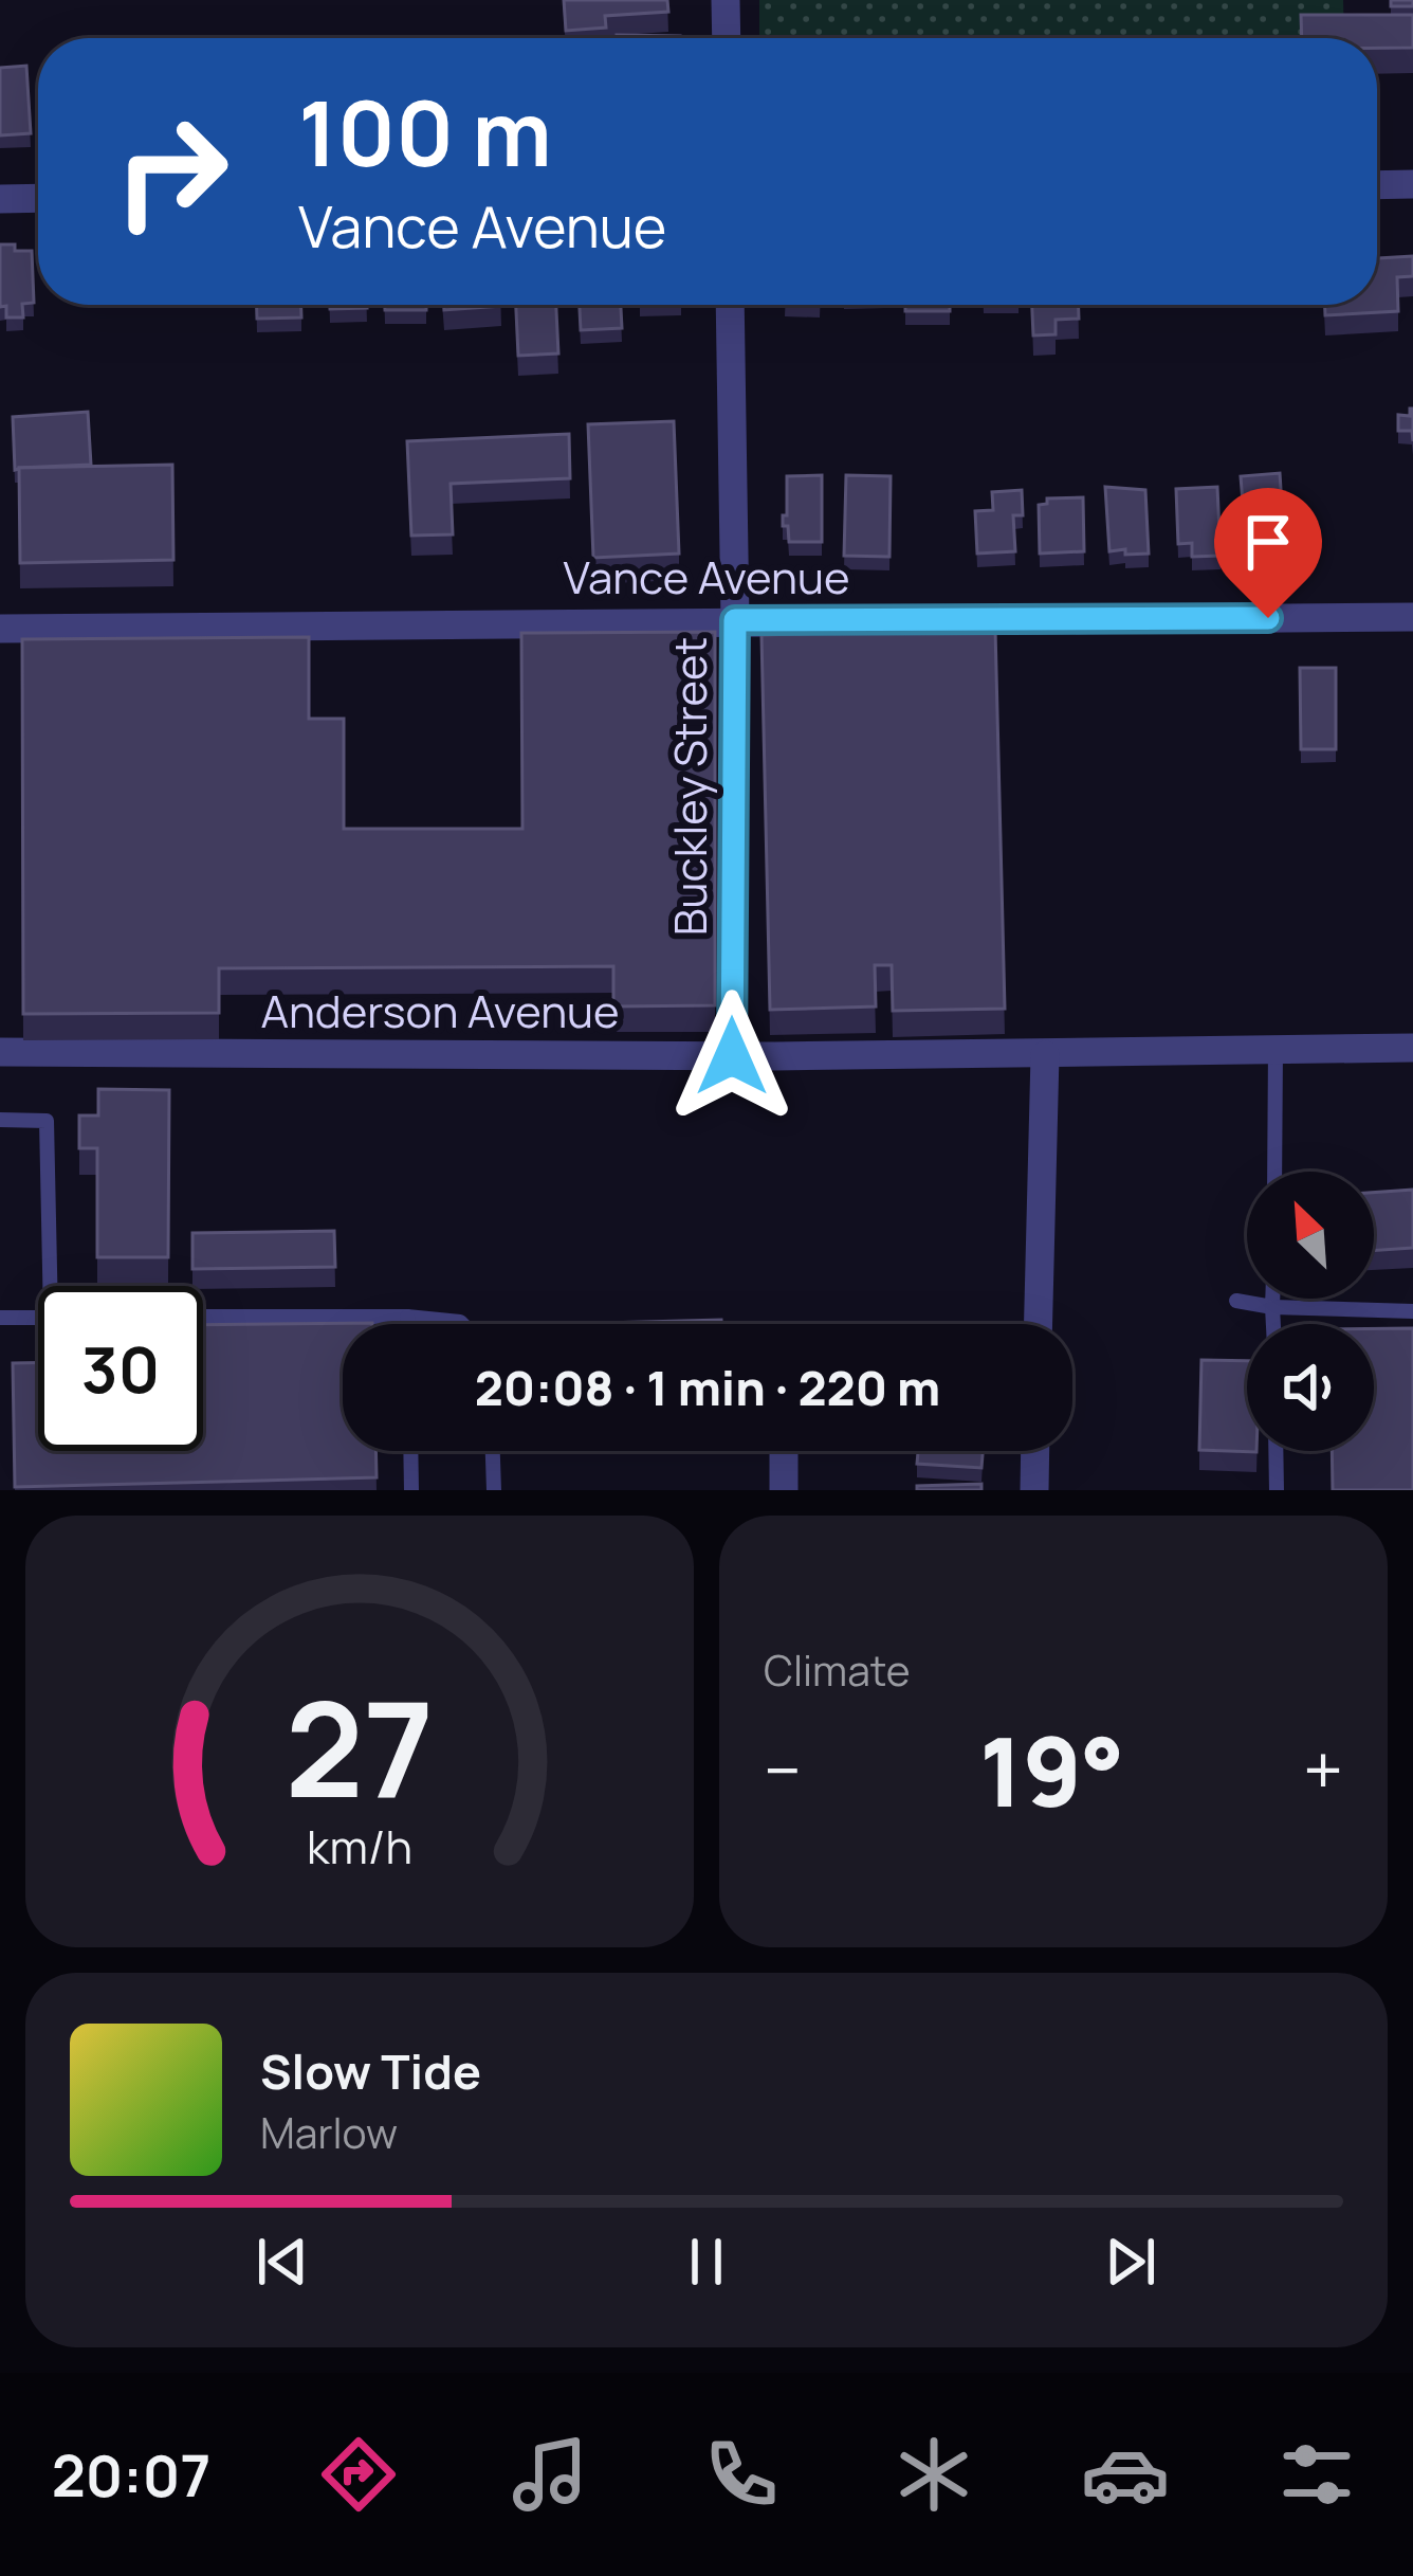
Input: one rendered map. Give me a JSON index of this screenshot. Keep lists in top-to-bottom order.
{
  "streets": {
    "street": ["Vance Avenue", "Buckley Street", "Anderson Avenue"]
  },
  "crossings": [
    ["Vance Avenue", "Buckley Street"],
    ["Buckley Street", "Anderson Avenue"]
  ],
  "north": "top left",
  "page": {
    "turn": ["100 m", "Vance Avenue"],
    "limit": "30",
    "trip": "20:08 · 1 min · 220 m",
    "tile": "Climate",
    "heat": ["−", "19°", "+"],
    "song": ["Slow Tide", "Marlow"],
    "tabs": "20:07",
    "gauge": ["27", "km/h"]
  }
}
